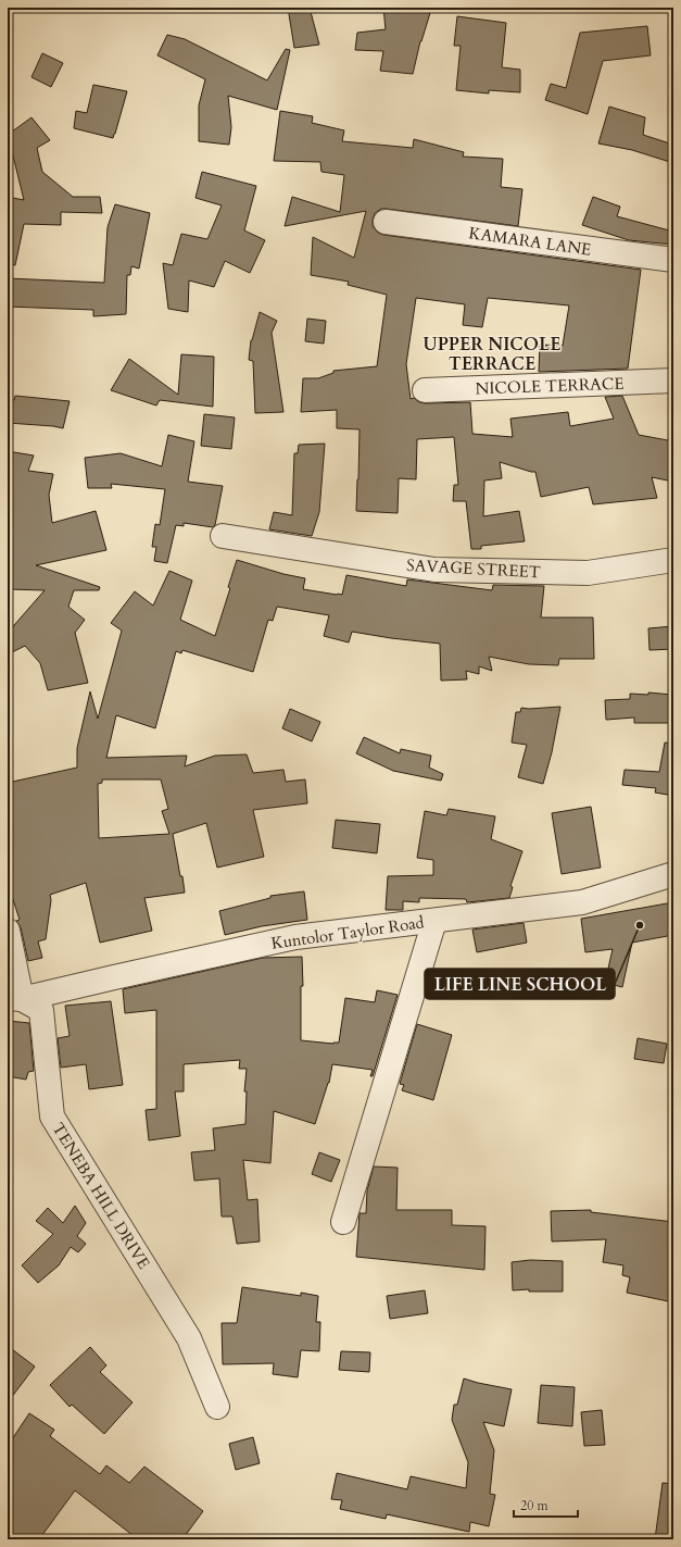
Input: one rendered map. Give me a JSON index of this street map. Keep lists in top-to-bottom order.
{
  "streets": {
    "street": [
      "KAMARA LANE",
      "NICOLE TERRACE",
      "SAVAGE STREET",
      "Kuntolor Taylor Road",
      "TENEBA HILL DRIVE"
    ]
  },
  "crossings": [
    ["Kuntolor Taylor Road", "TENEBA HILL DRIVE"]
  ],
  "districts": ["UPPER NICOLE TERRACE"],
  "places": ["LIFE LINE SCHOOL"],
  "scale_bar": "20 m"
}
